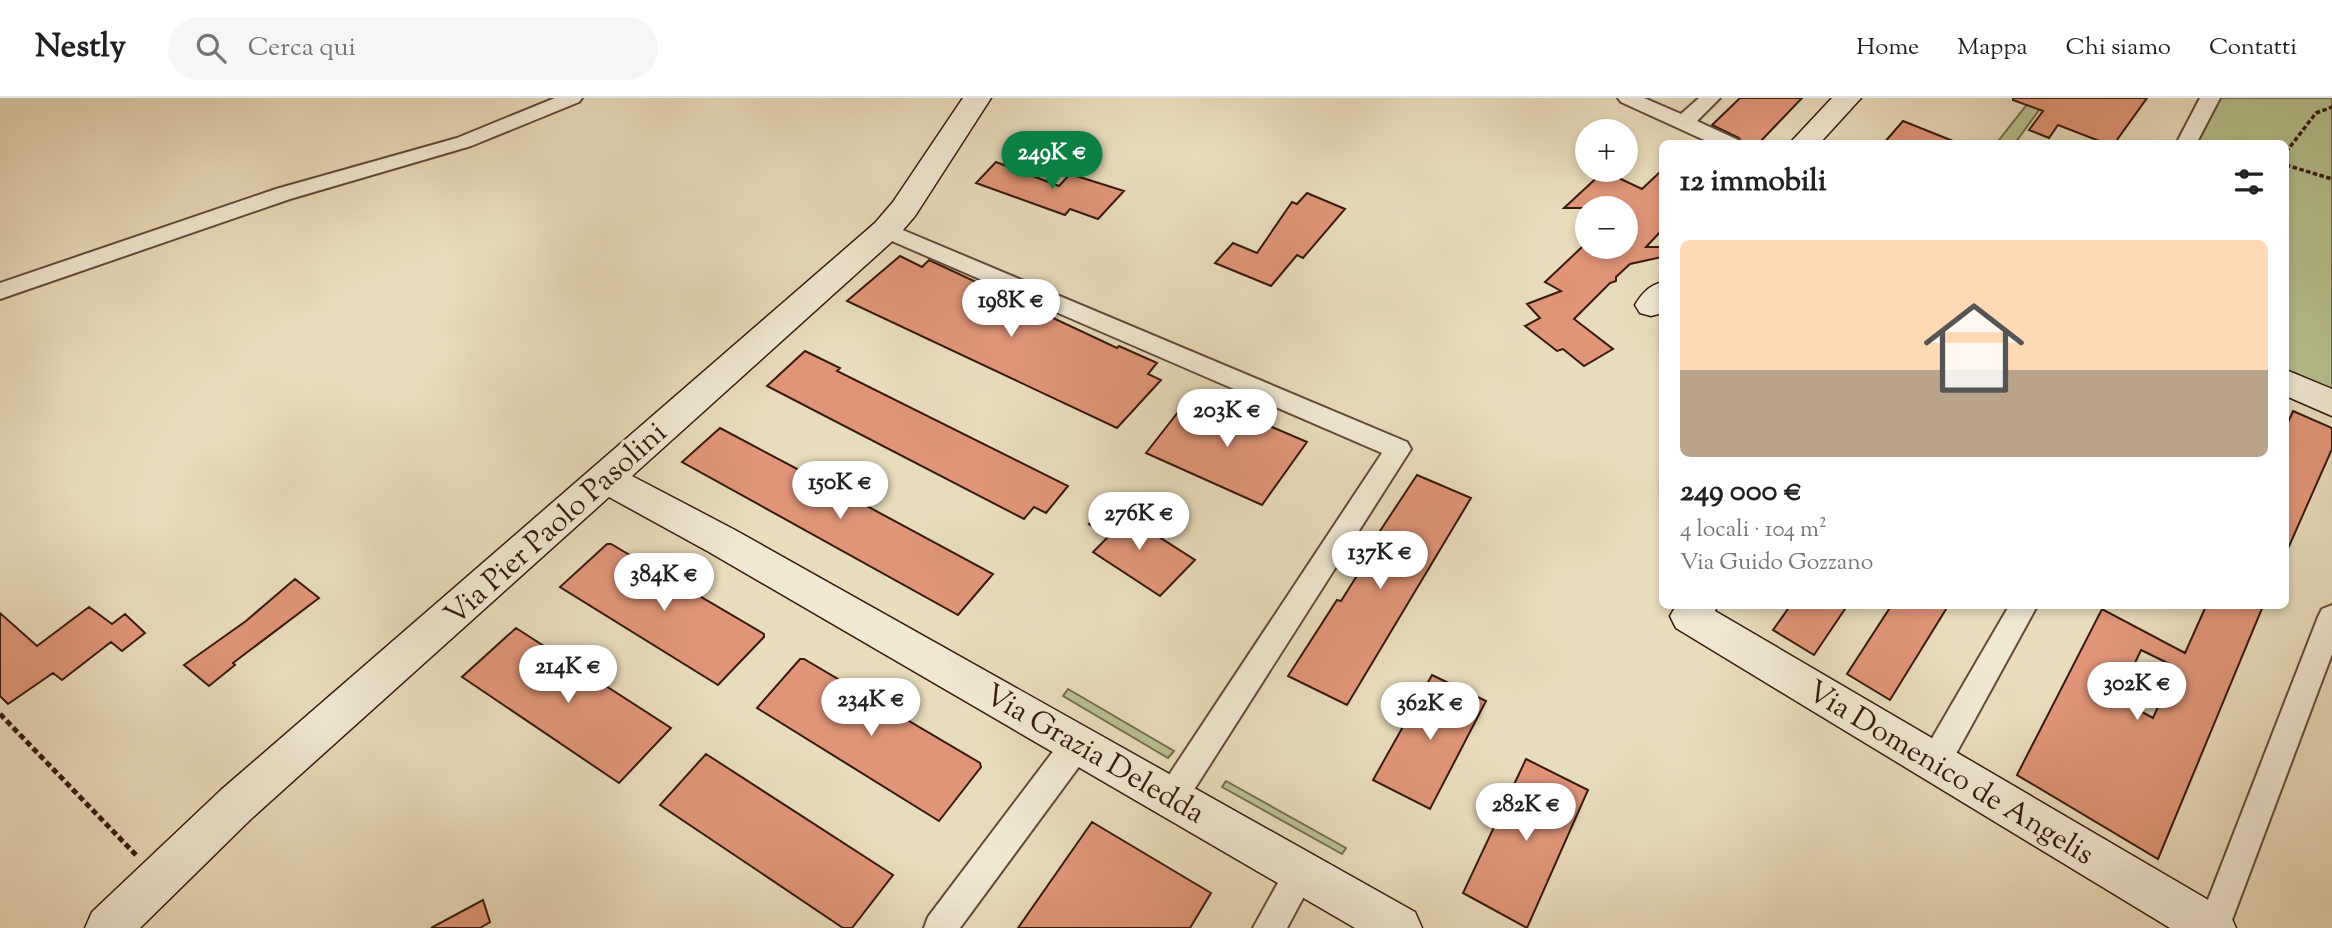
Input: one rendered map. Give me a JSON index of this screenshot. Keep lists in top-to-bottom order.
{
  "streets": {
    "street": ["Via Pier Paolo Pasolini", "Via Grazia Deledda", "Via Domenico de Angelis"]
  },
  "crossings": [
    ["Via Pier Paolo Pasolini", "Via Grazia Deledda"]
  ],
  "page": {
    "header": "Nestly",
    "search": "Cerca qui",
    "nav": [
      "Home",
      "Mappa",
      "Chi siamo",
      "Contatti"
    ],
    "map_buttons": ["+", "−"],
    "price": [
      "249K €",
      "198K €",
      "203K €",
      "150K €",
      "276K €",
      "137K €",
      "384K €",
      "214K €",
      "302K €",
      "234K €",
      "362K €",
      "282K €"
    ],
    "heading": "12 immobili",
    "list": [
      {
        "name": "249 000 €",
        "note": "4 locali · 104 m² · Via Guido Gozzano"
      }
    ]
  }
}
